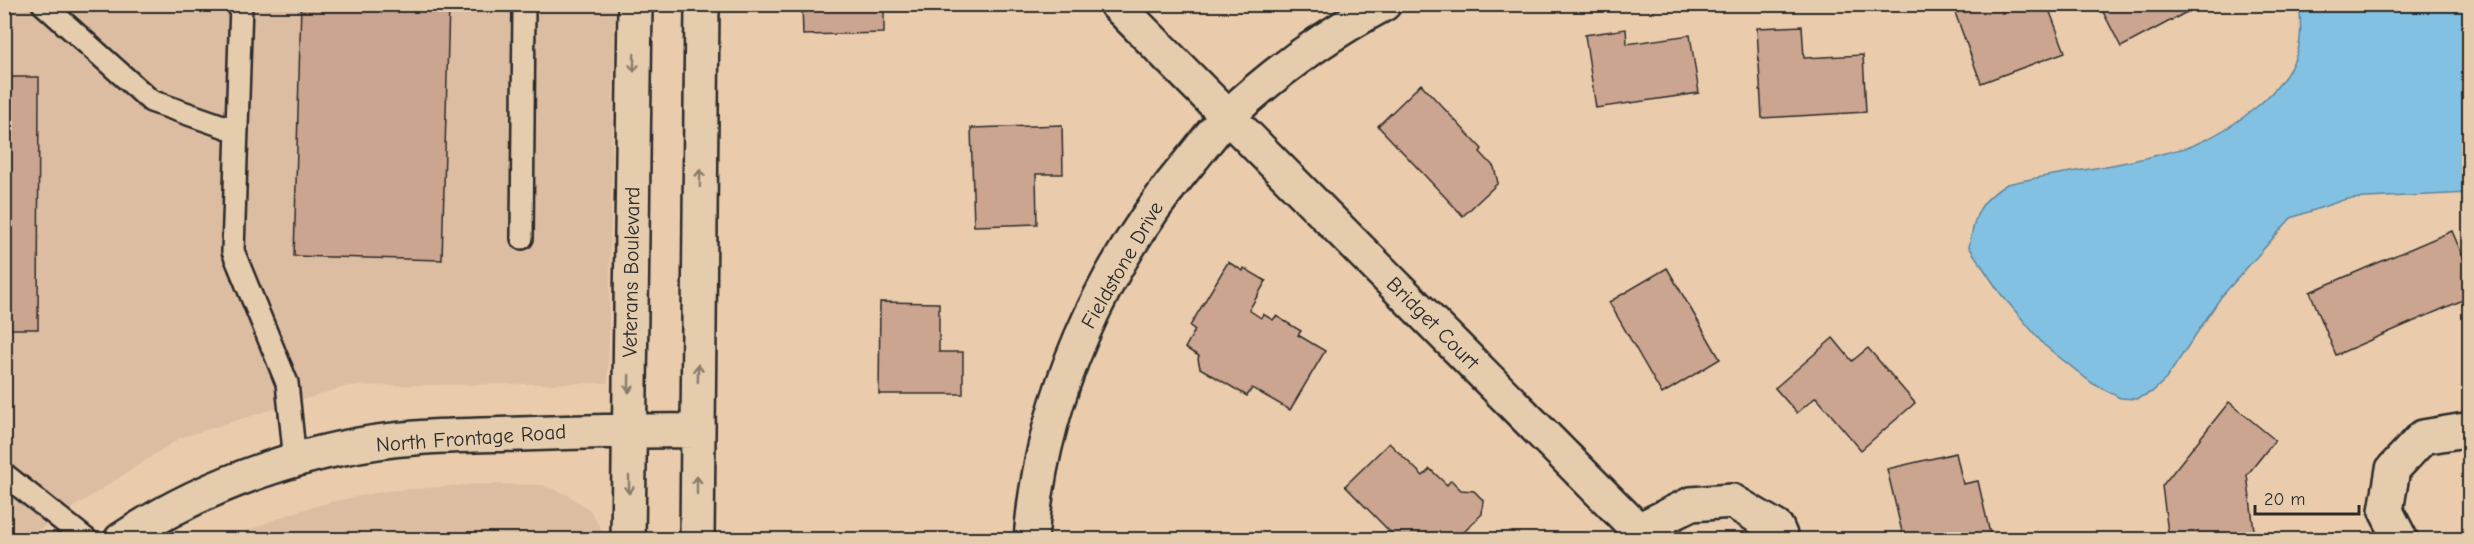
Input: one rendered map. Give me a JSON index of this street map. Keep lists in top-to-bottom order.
{
  "streets": {
    "street": [
      "Fieldstone Drive",
      "Veterans Boulevard",
      "Bridget Court",
      "North Frontage Road"
    ]
  },
  "crossings": [
    ["Fieldstone Drive", "Bridget Court"],
    ["Veterans Boulevard", "North Frontage Road"]
  ],
  "scale_bar": "20 m"
}
